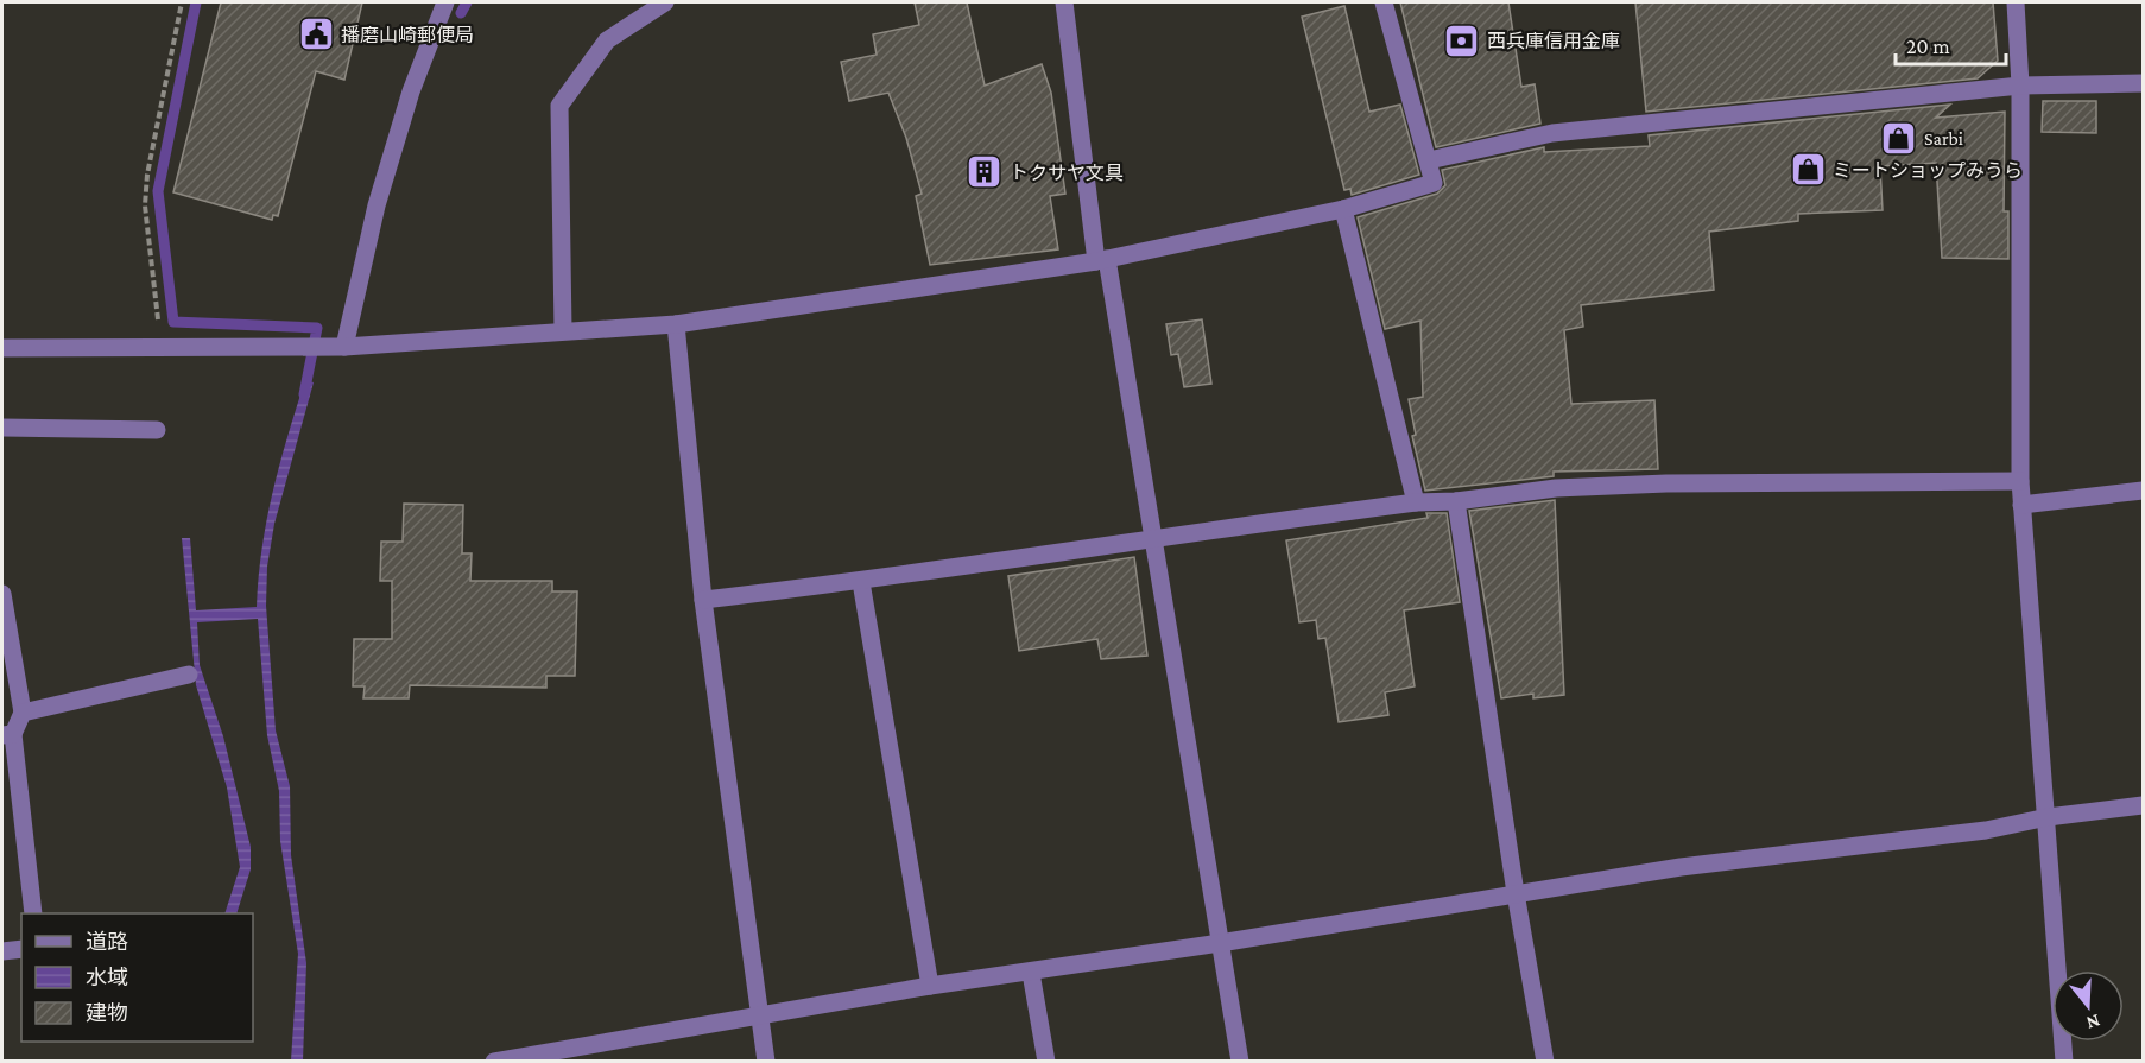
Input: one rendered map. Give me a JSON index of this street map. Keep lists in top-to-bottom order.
{
  "places": {
    "public building": ["播磨山崎郵便局"],
    "bank": ["西兵庫信用金庫"],
    "shop": ["Sarbi", "ミートショップみうら"],
    "building": ["トクサヤ文具"]
  },
  "legend": ["道路", "水域", "建物"],
  "scale_bar": "20 m",
  "north": "bottom"
}
